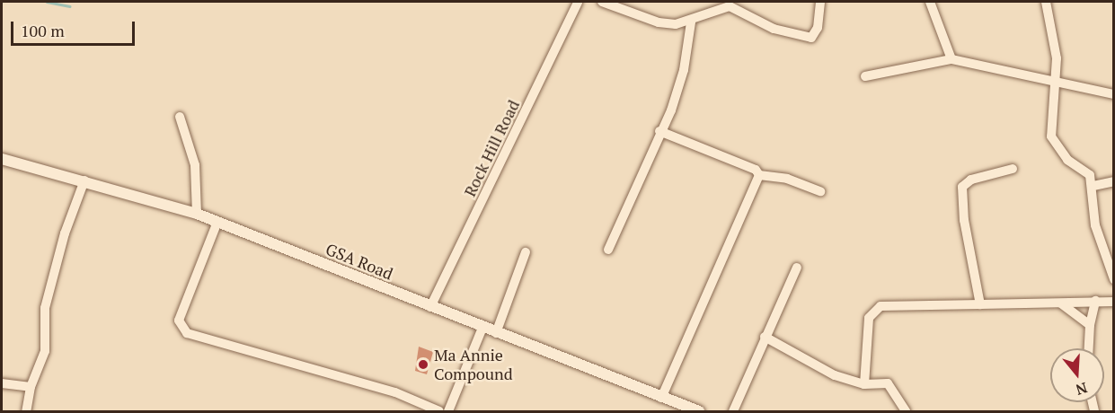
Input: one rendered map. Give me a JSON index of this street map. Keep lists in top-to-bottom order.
{
  "streets": {
    "street": ["Rock Hill Road", "GSA Road"]
  },
  "crossings": [
    ["Rock Hill Road", "GSA Road"]
  ],
  "places": ["Ma Annie Compound"],
  "scale_bar": "100 m",
  "north": "bottom"
}
